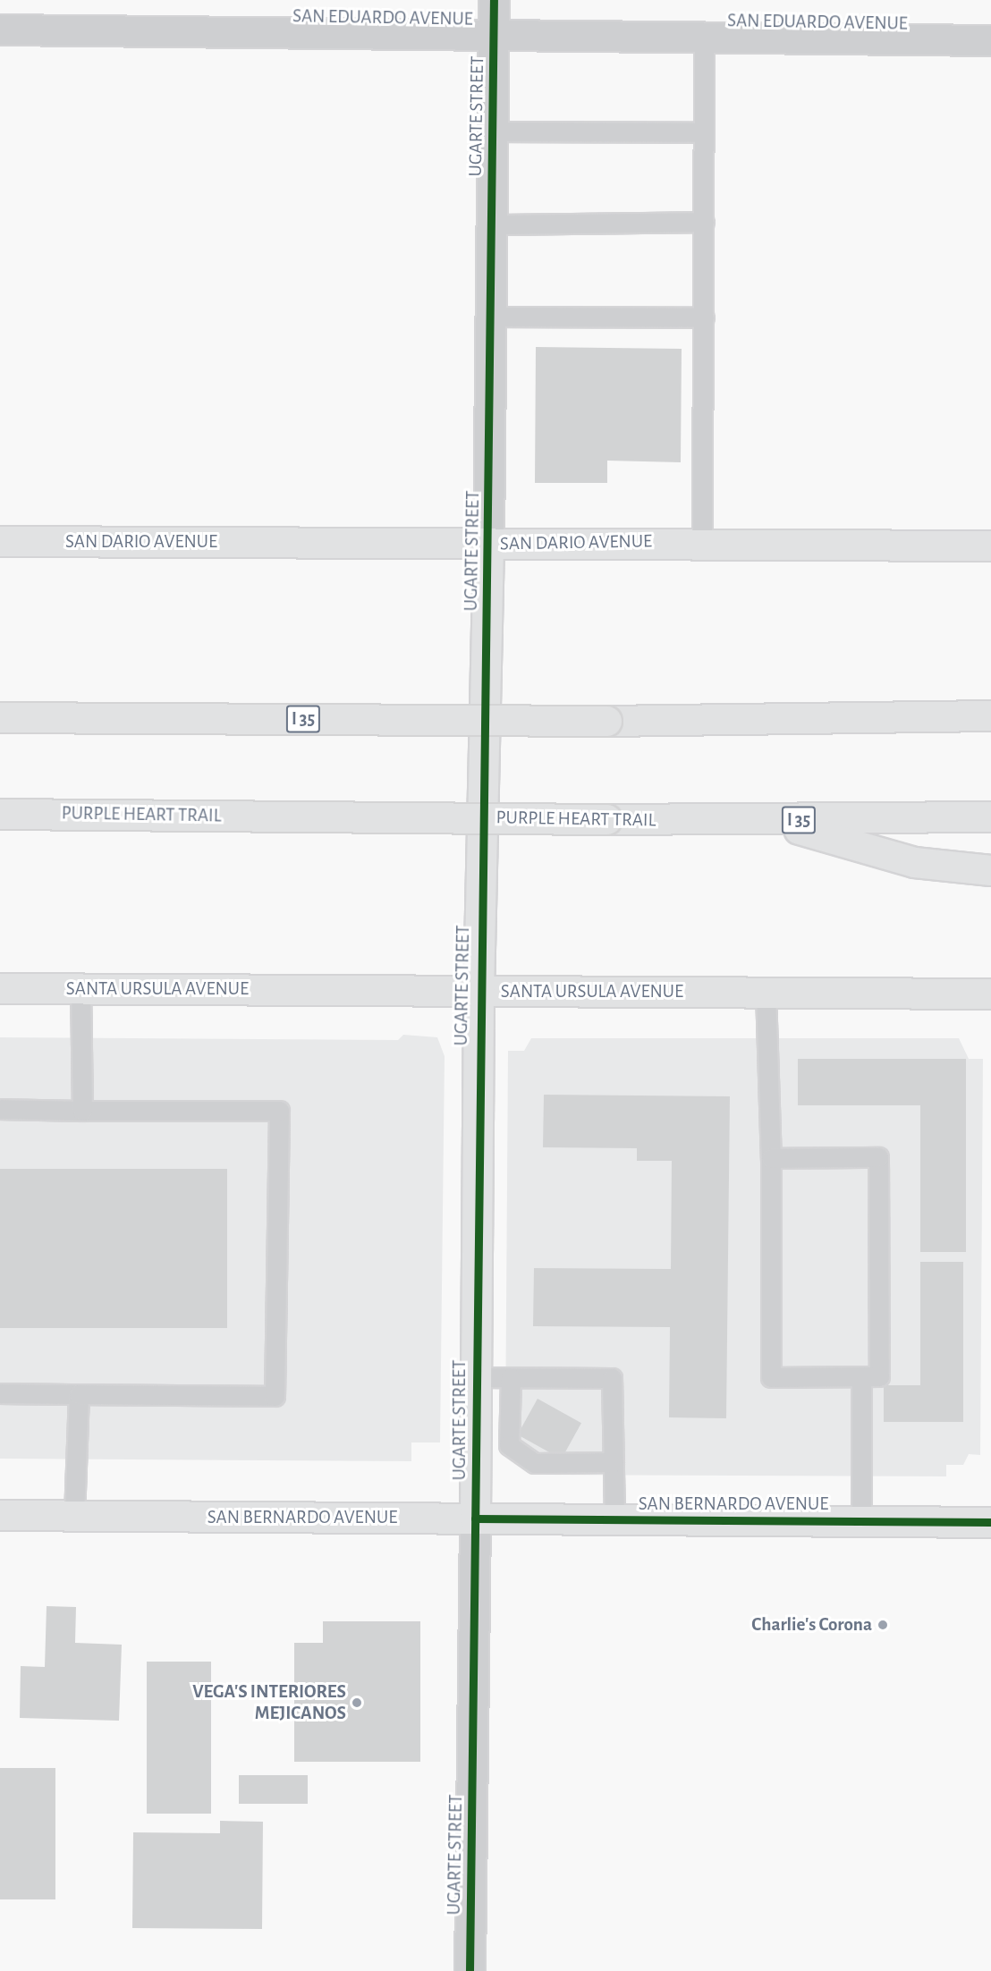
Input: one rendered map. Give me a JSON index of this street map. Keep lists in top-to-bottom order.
{
  "streets": {
    "main road": [
      "UGARTE STREET",
      "SAN DARIO AVENUE",
      "I 35",
      "PURPLE HEART TRAIL",
      "SANTA URSULA AVENUE",
      "SAN BERNARDO AVENUE"
    ],
    "street": ["SAN EDUARDO AVENUE"]
  },
  "crossings": [
    ["SAN EDUARDO AVENUE", "UGARTE STREET"],
    ["UGARTE STREET", "SAN DARIO AVENUE"],
    ["UGARTE STREET", "SANTA URSULA AVENUE"],
    ["UGARTE STREET", "SAN BERNARDO AVENUE"]
  ],
  "places": ["Charlie's Corona", "VEGA'S INTERIORES MEJICANOS"]
}
